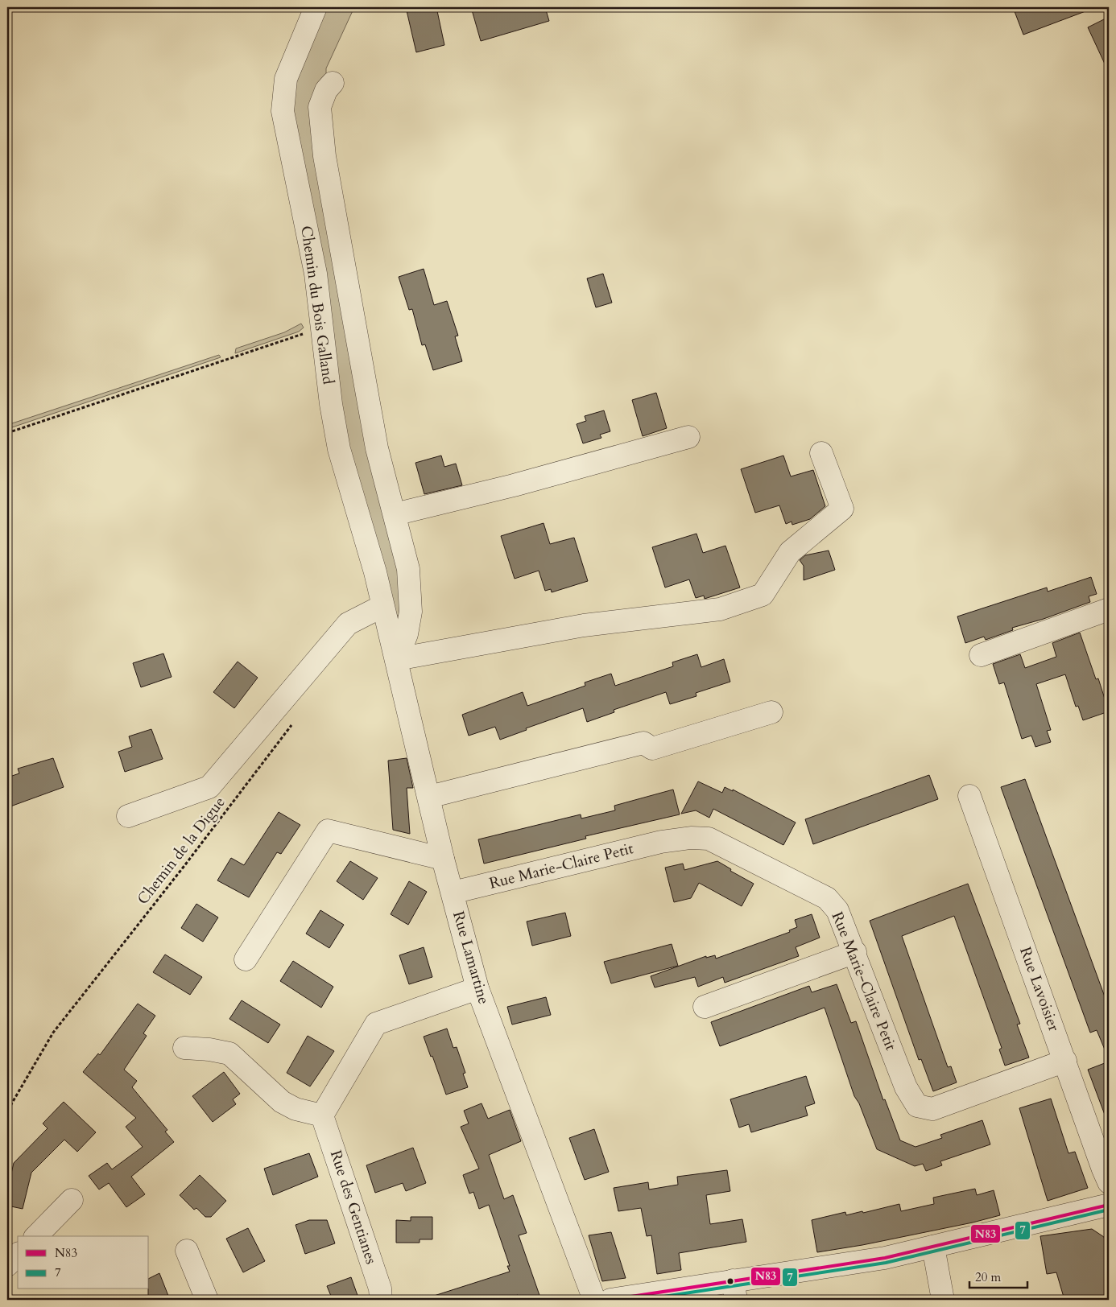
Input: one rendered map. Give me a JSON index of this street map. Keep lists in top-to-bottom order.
{
  "streets": {
    "street": [
      "Chemin du Bois Galland",
      "Rue Marie-Claire Petit",
      "Rue Lamartine",
      "Rue Lavoisier",
      "Rue des Gentianes"
    ],
    "path": ["Chemin de la Digue"]
  },
  "crossings": [
    ["Chemin du Bois Galland", "Rue Lamartine"],
    ["Rue Marie-Claire Petit", "Rue Lamartine"],
    ["Rue Marie-Claire Petit", "Rue Lavoisier"]
  ],
  "lines": ["transit line N83", "transit line 7"],
  "legend": ["N83", "7"],
  "scale_bar": "20 m"
}
